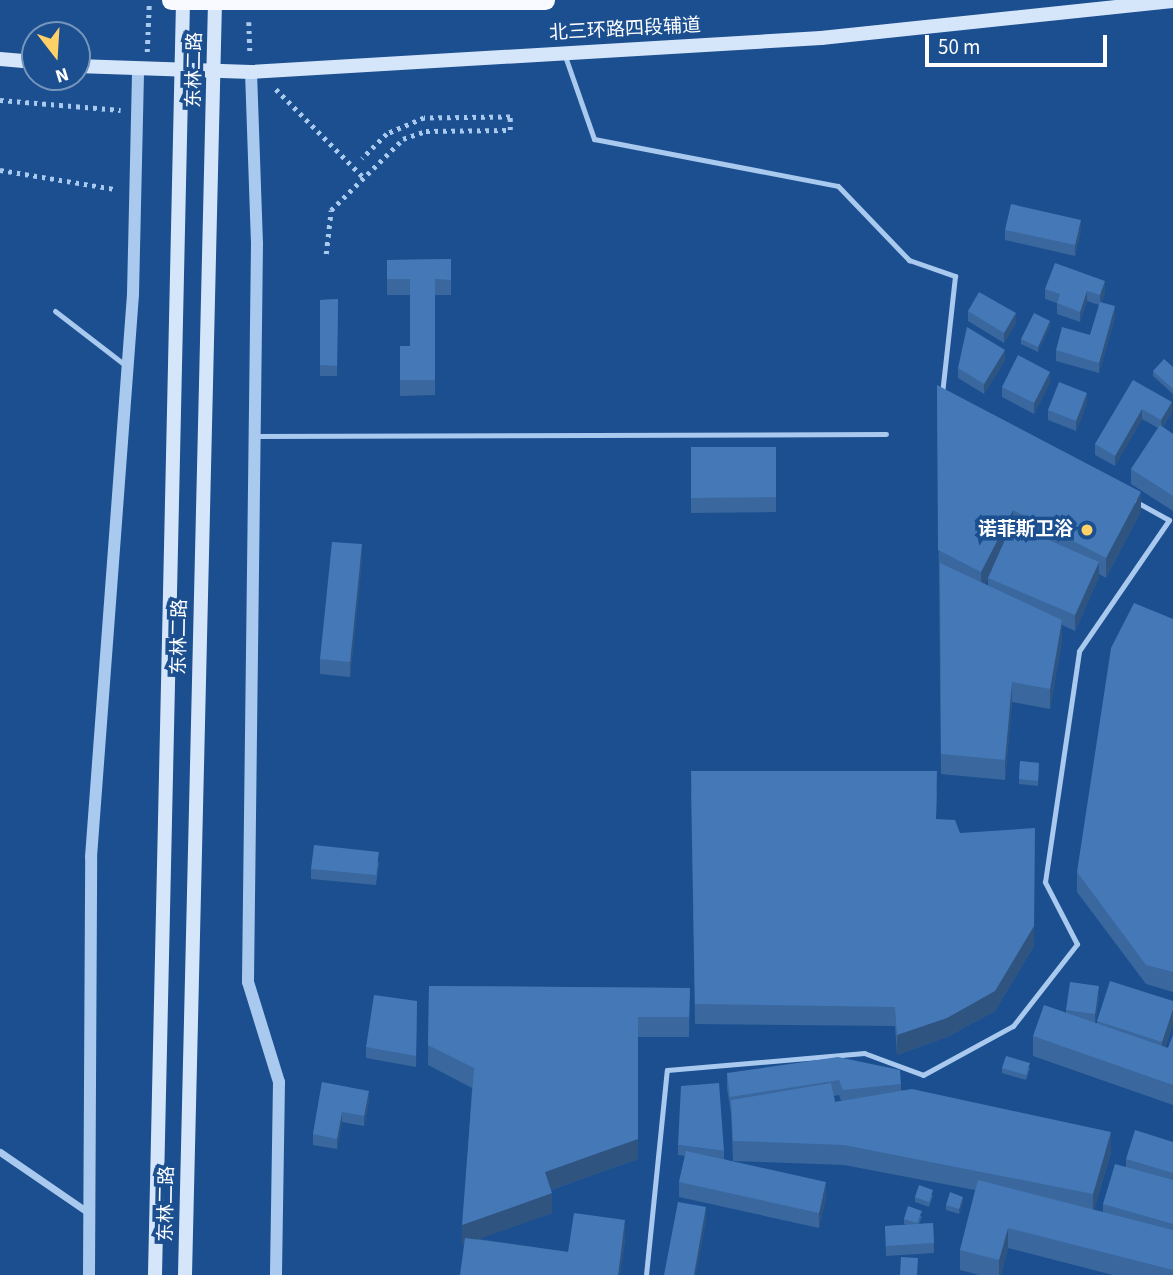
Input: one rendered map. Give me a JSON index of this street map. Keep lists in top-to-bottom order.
{
  "streets": {
    "main road": ["北三环路四段辅道", "东林二路"]
  },
  "places": ["诺菲斯卫浴"],
  "scale_bar": "50 m",
  "north": "bottom"
}
